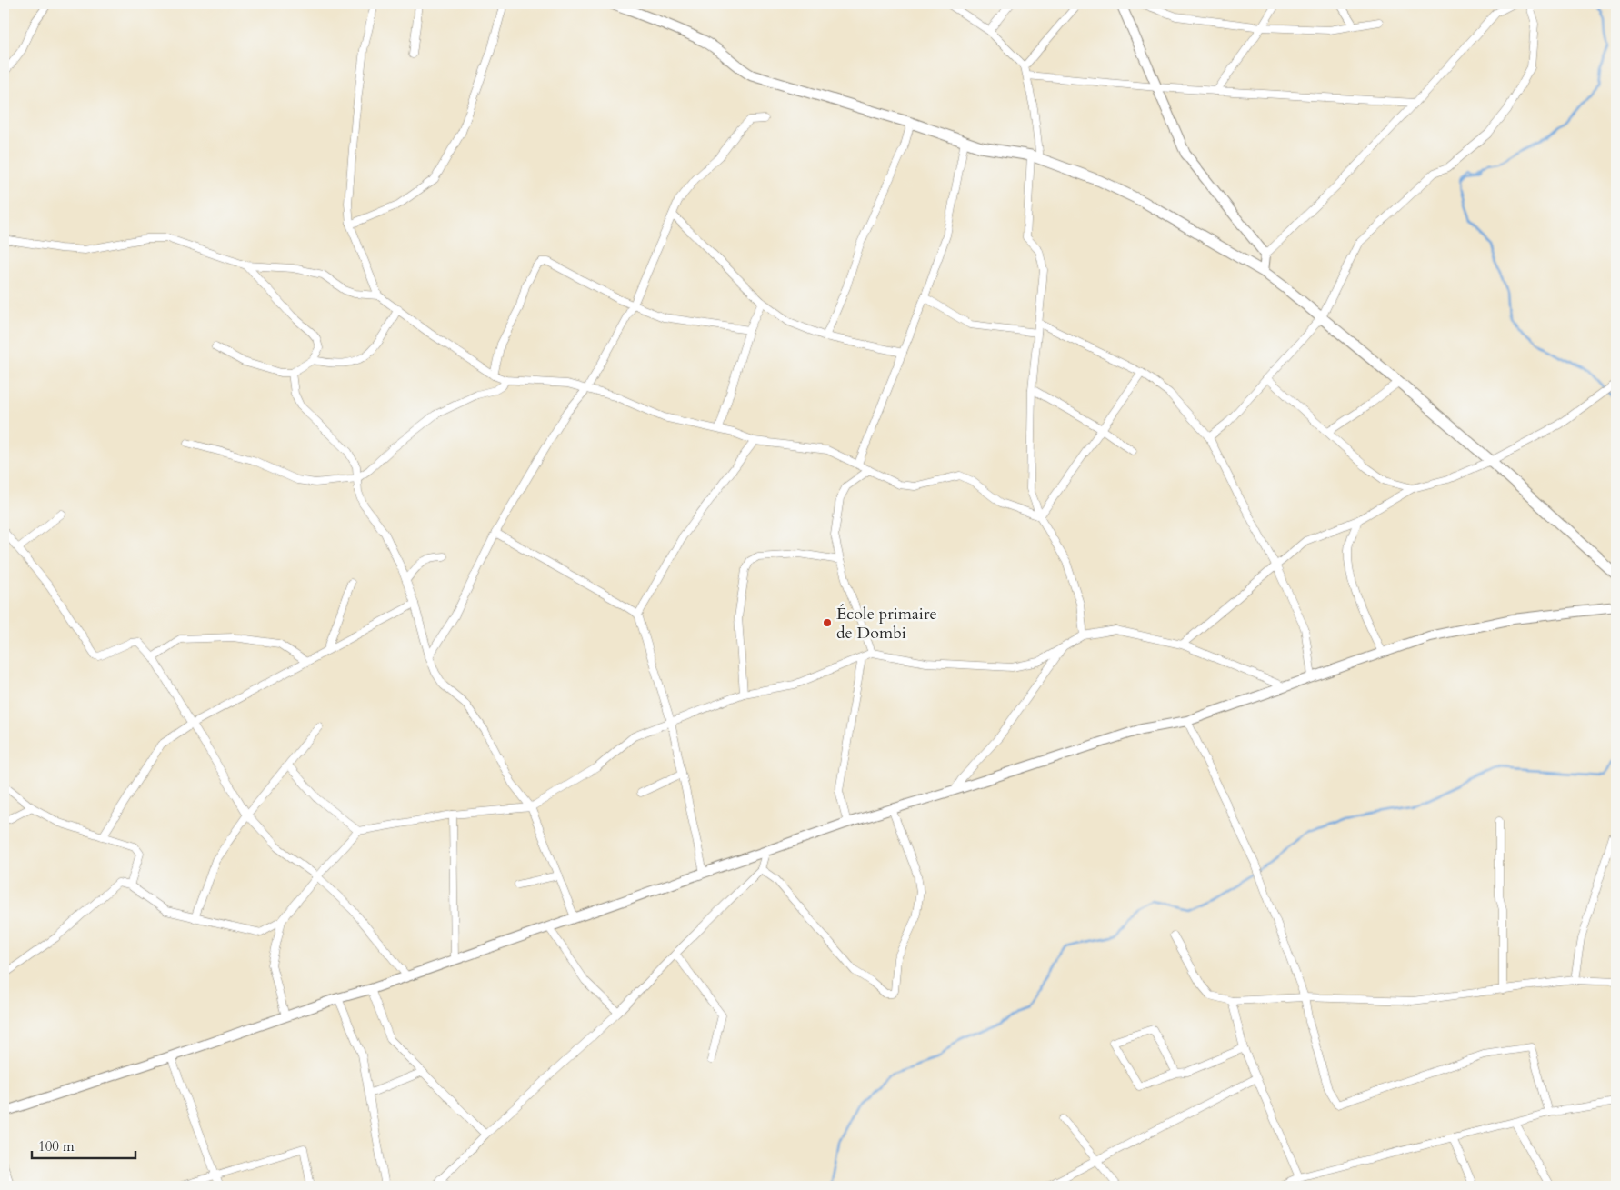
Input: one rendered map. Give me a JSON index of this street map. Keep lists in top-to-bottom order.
{
  "places": ["École primaire de Dombi"],
  "scale_bar": "100 m"
}
